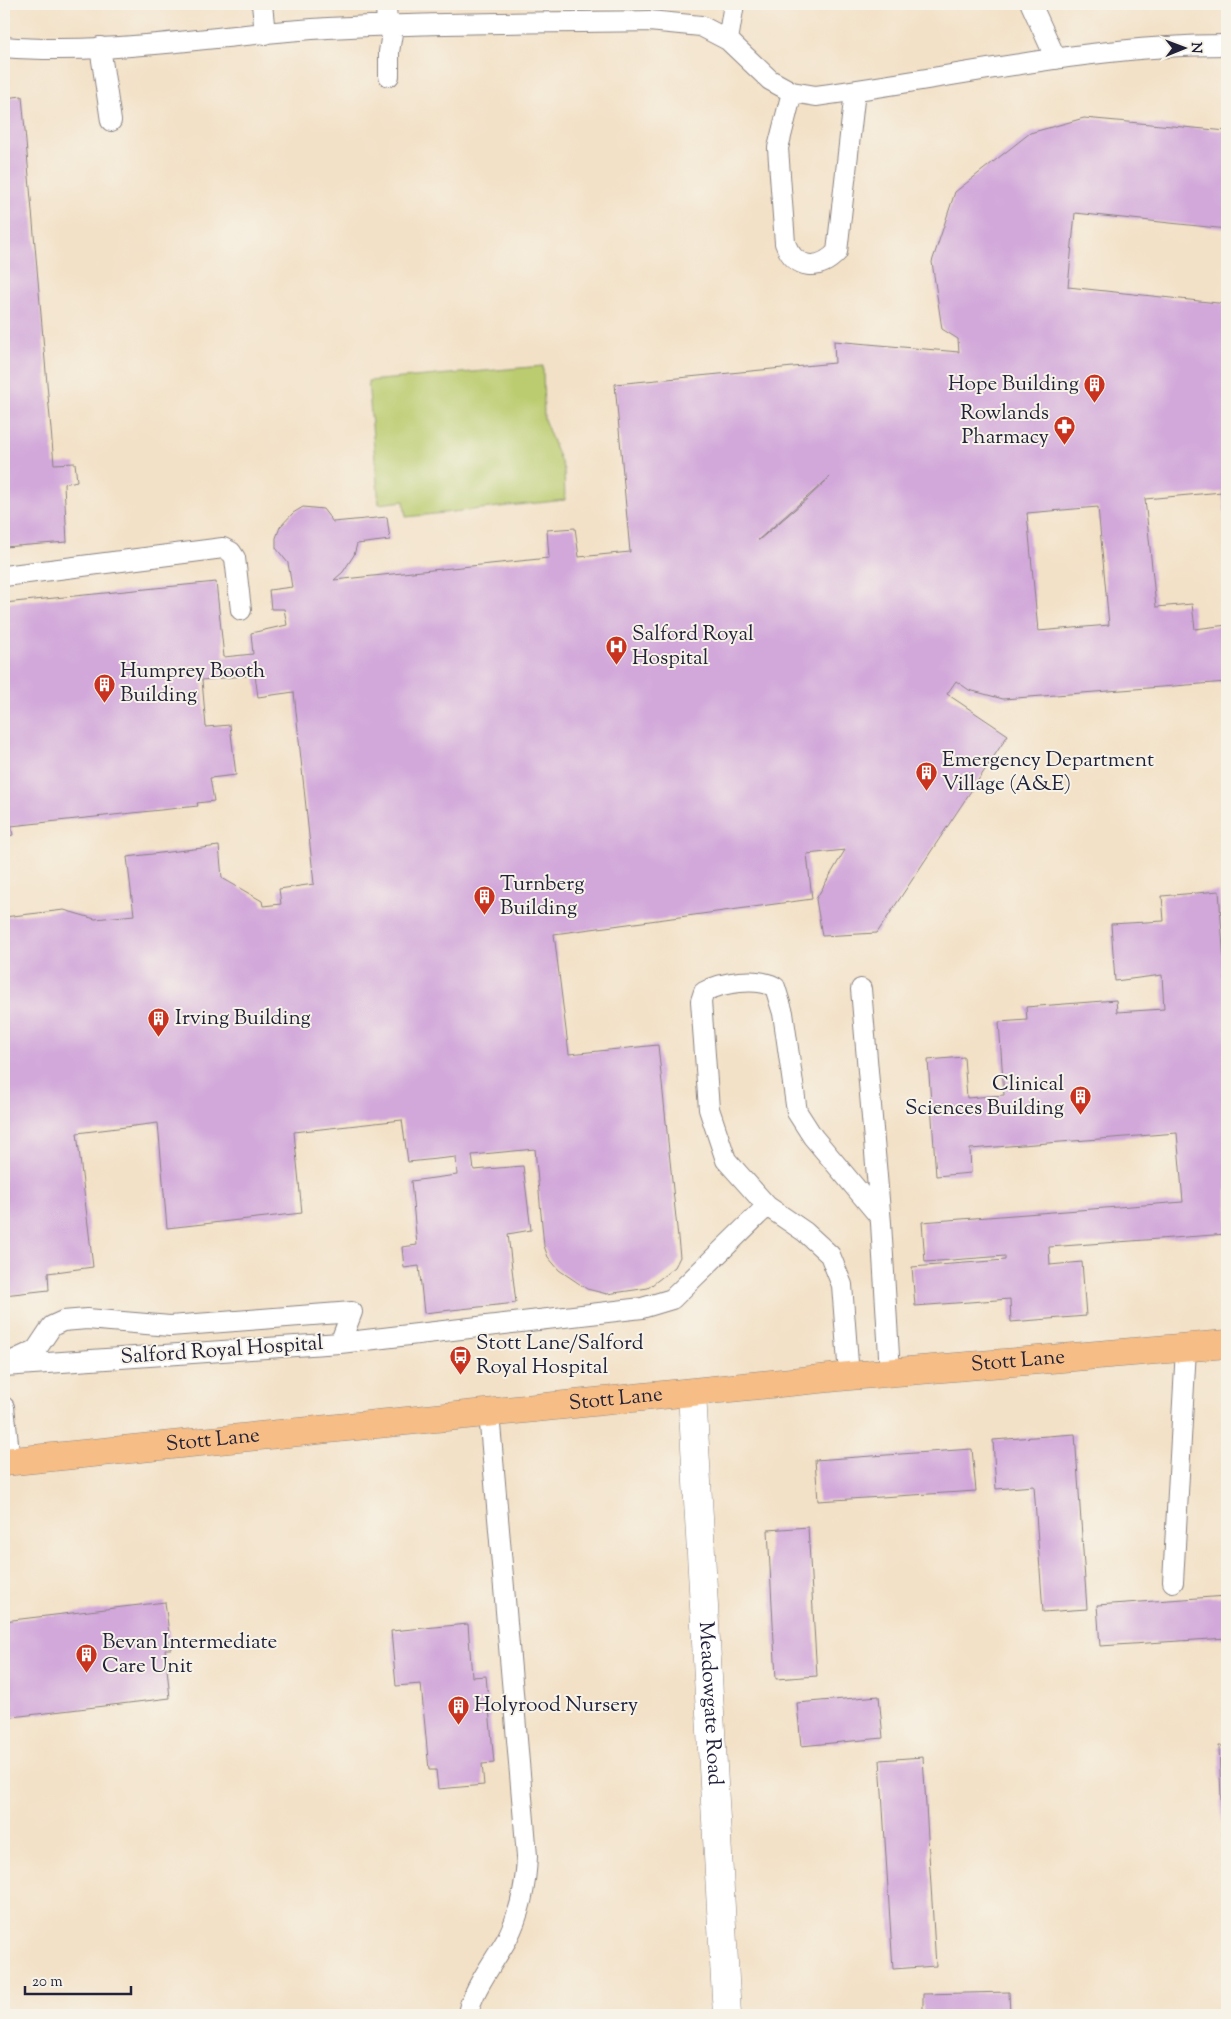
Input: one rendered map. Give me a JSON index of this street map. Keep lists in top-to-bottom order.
{
  "streets": {
    "main road": ["Stott Lane"],
    "street": ["Meadowgate Road"],
    "lane": ["Salford Royal Hospital"]
  },
  "crossings": [
    ["Stott Lane", "Meadowgate Road"]
  ],
  "places": {
    "building": [
      "Hope Building",
      "Humprey Booth Building",
      "Emergency Department Village (A&E)",
      "Turnberg Building",
      "Irving Building",
      "Clinical Sciences Building",
      "Bevan Intermediate Care Unit",
      "Holyrood Nursery"
    ],
    "pharmacy": ["Rowlands Pharmacy"],
    "hospital": ["Salford Royal Hospital"],
    "bus stop": ["Stott Lane/Salford Royal Hospital"]
  },
  "scale_bar": "20 m",
  "north": "right"
}
